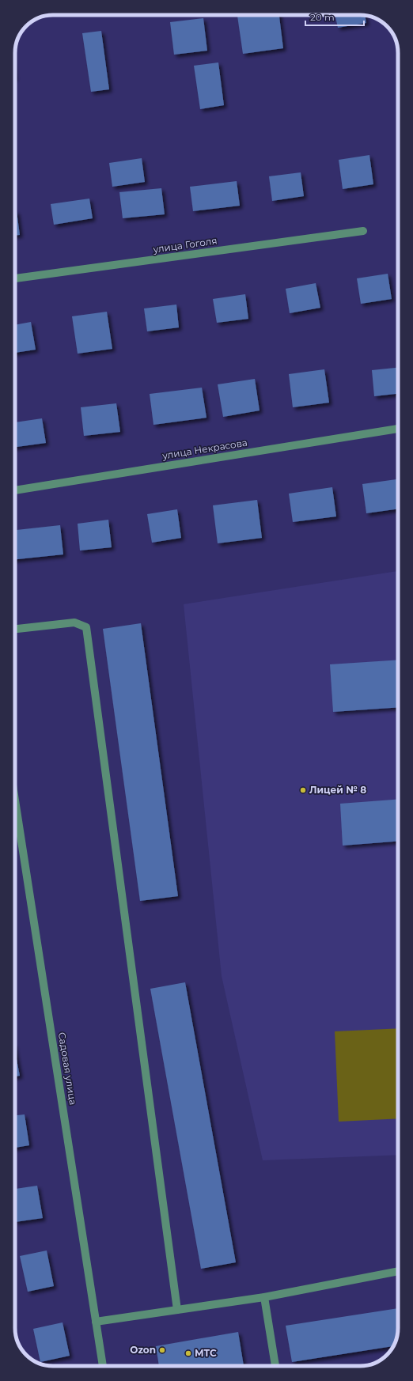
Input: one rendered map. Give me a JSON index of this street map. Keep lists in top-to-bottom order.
{
  "streets": {
    "street": ["улица Гоголя", "улица Некрасова", "Садовая улица"]
  },
  "places": ["Лицей № 8", "Ozon", "МТС"],
  "scale_bar": "20 m"
}
